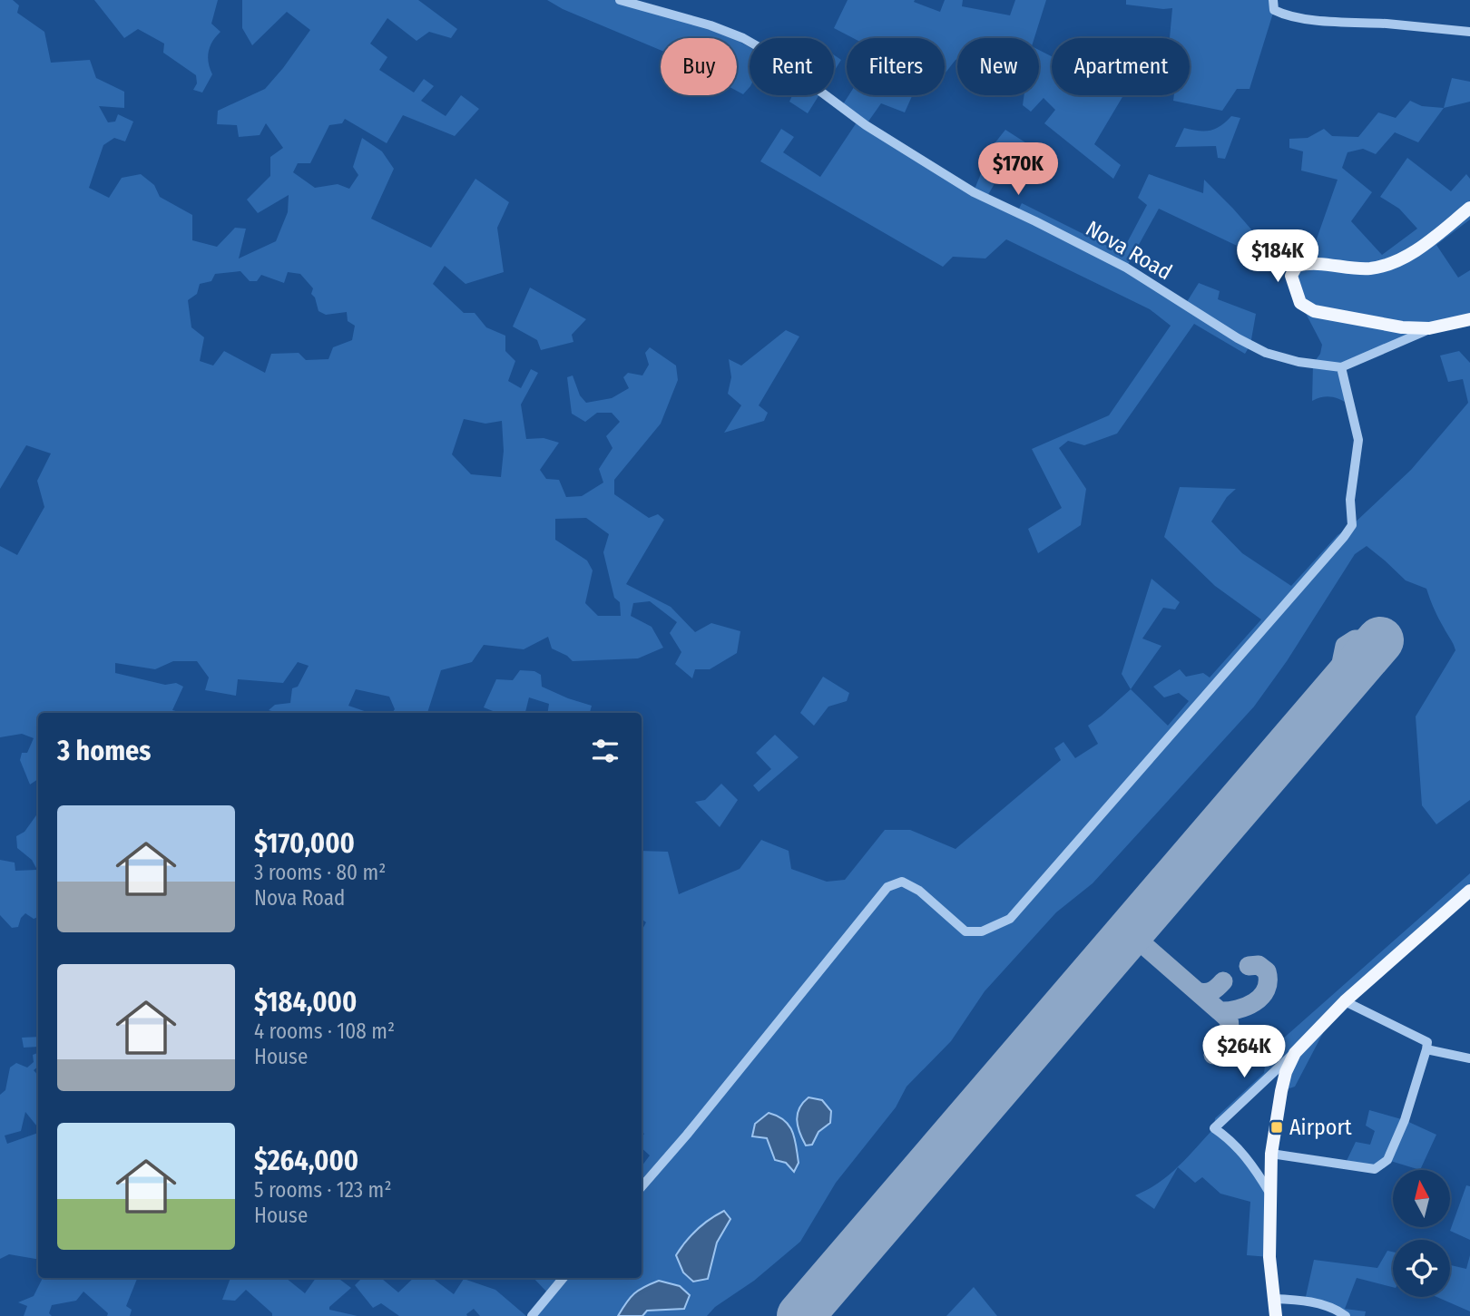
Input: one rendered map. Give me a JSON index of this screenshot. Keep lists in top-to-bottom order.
{
  "streets": {
    "street": ["Nova Road"]
  },
  "places": {
    "transit": ["Airport"]
  },
  "north": "top",
  "page": {
    "chip": [
      "Buy",
      "Rent",
      "Filters",
      "New",
      "Apartment"
    ],
    "price": ["$170K", "$184K", "$264K"],
    "heading": "3 homes",
    "list": [
      {
        "name": "$170,000",
        "note": "3 rooms · 80 m² · Nova Road"
      },
      {
        "name": "$184,000",
        "note": "4 rooms · 108 m² · House"
      },
      {
        "name": "$264,000",
        "note": "5 rooms · 123 m² · House"
      }
    ]
  }
}
